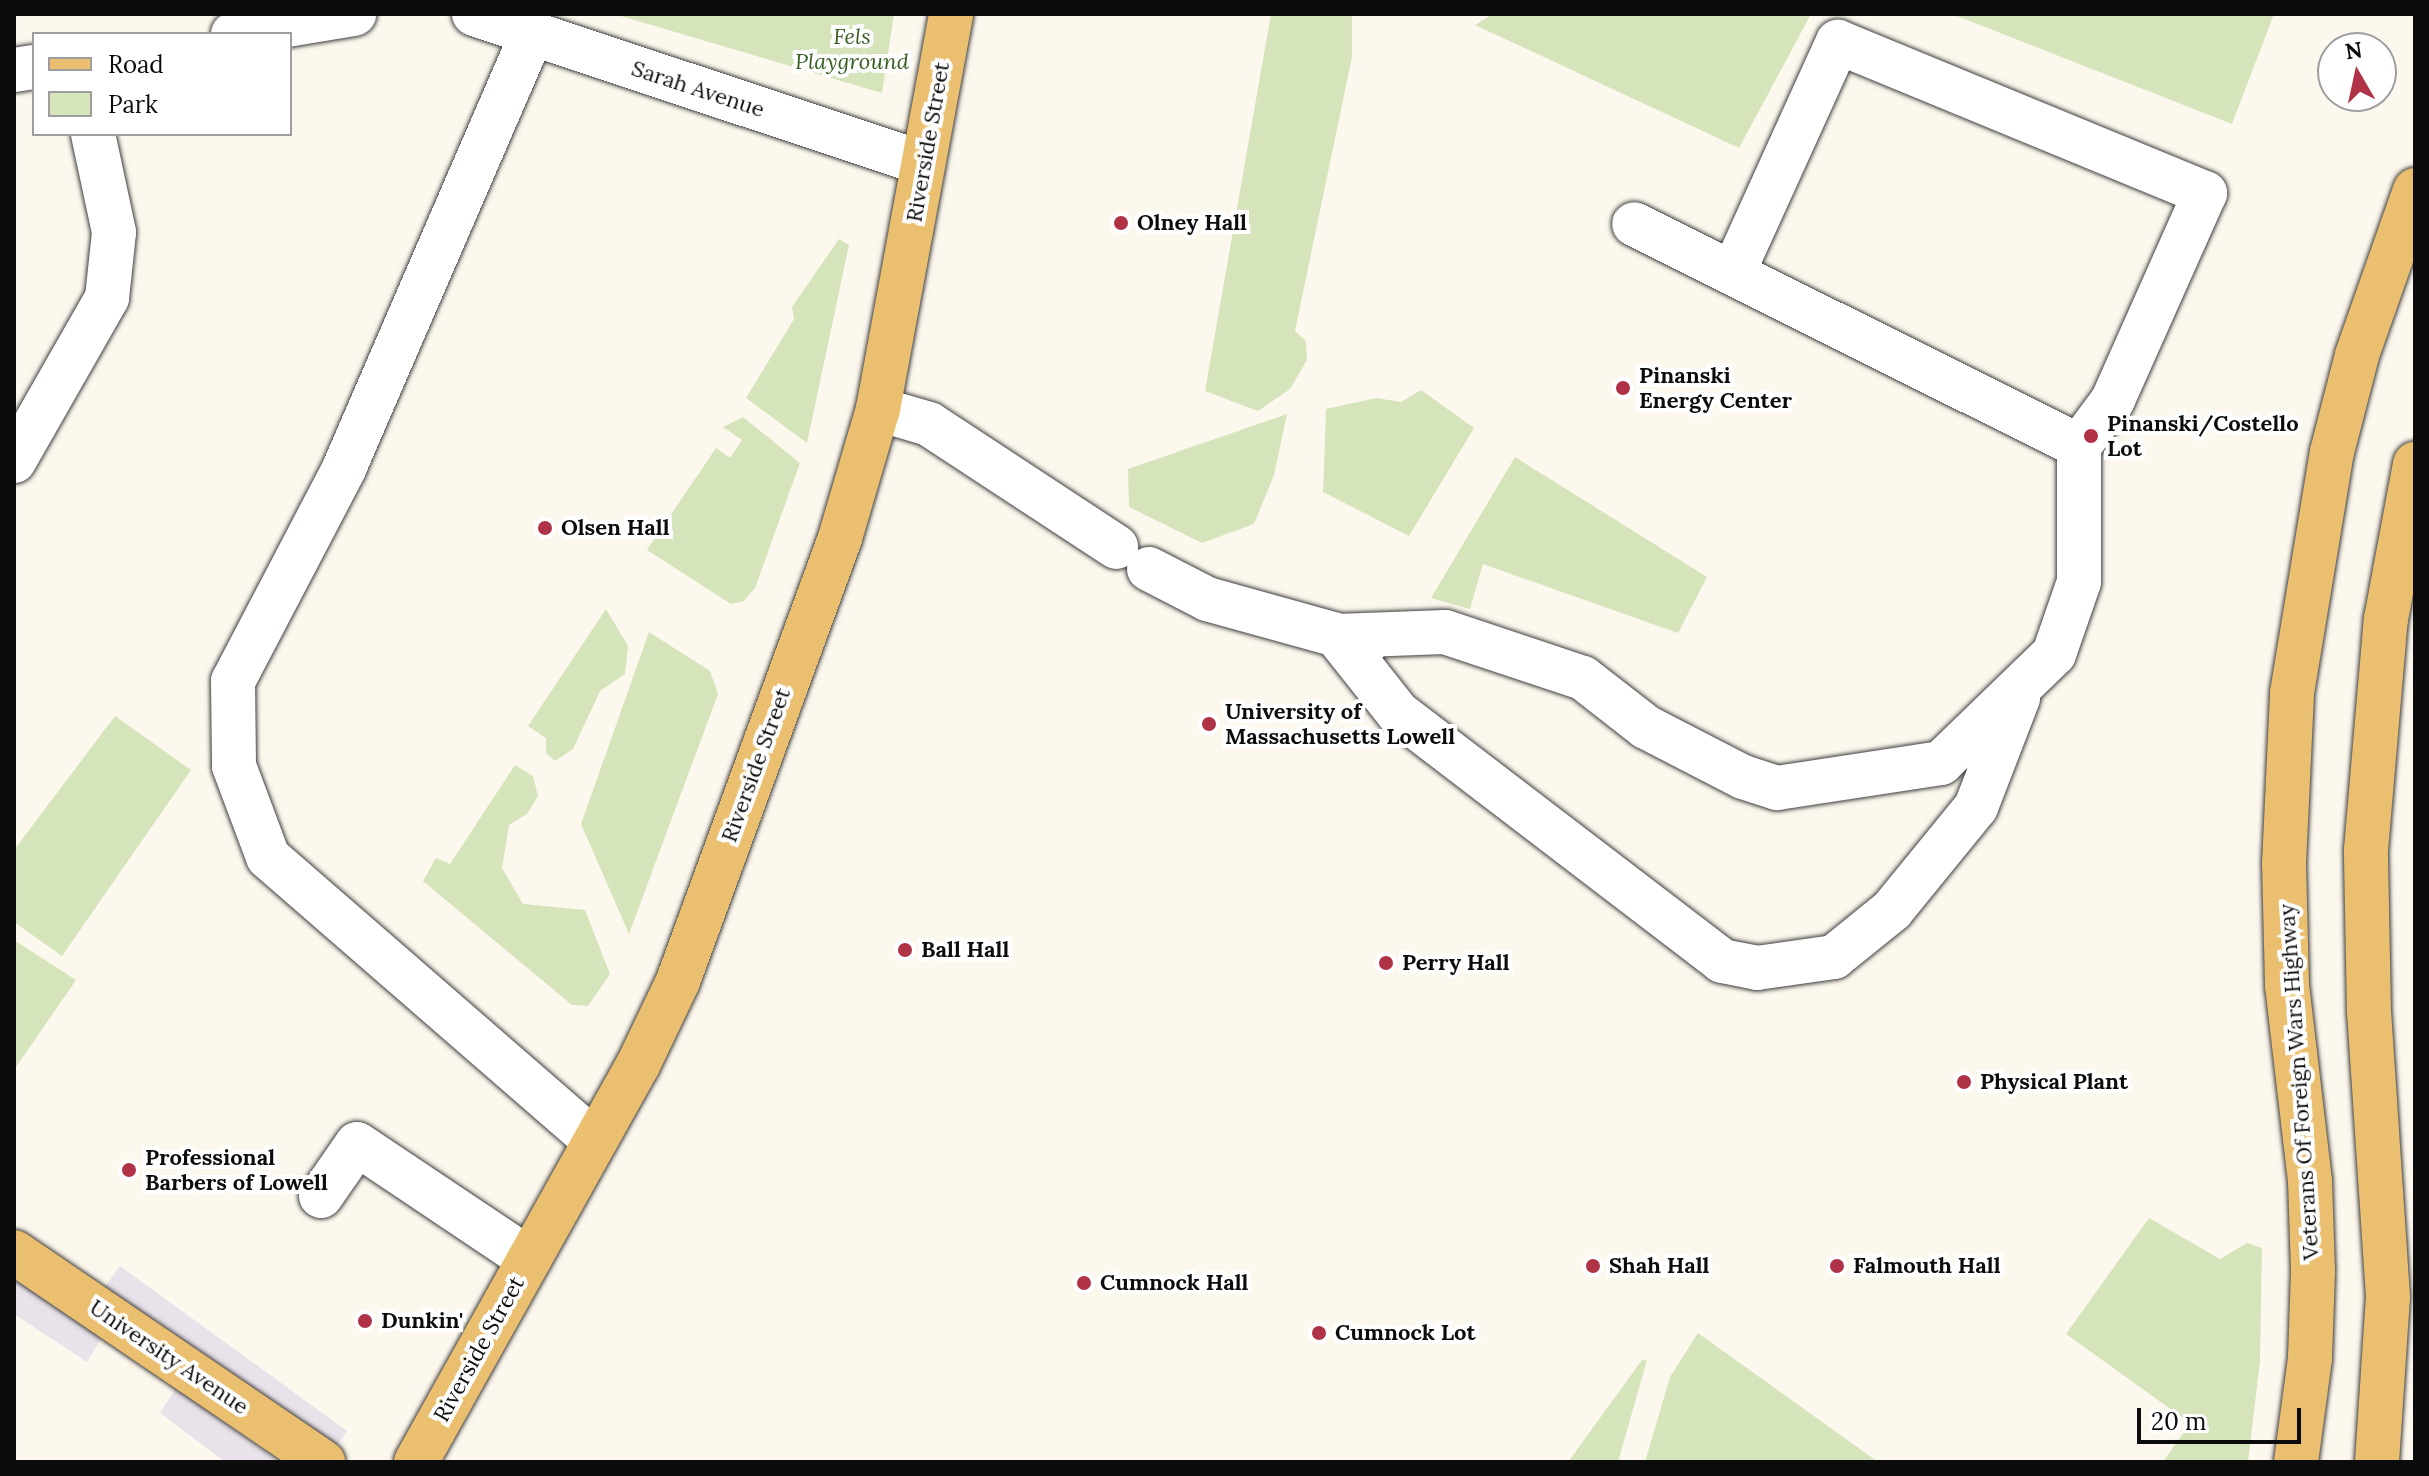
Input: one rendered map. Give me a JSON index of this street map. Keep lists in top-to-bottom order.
{
  "streets": {
    "main road": ["Riverside Street", "Veterans Of Foreign Wars Highway", "University Avenue"],
    "street": ["Sarah Avenue"]
  },
  "crossings": [
    ["Sarah Avenue", "Riverside Street"]
  ],
  "parks": ["Fels Playground"],
  "places": [
    "Olney Hall",
    "Pinanski Energy Center",
    "Pinanski/Costello Lot",
    "Olsen Hall",
    "University of Massachusetts Lowell",
    "Ball Hall",
    "Perry Hall",
    "Physical Plant",
    "Professional Barbers of Lowell",
    "Shah Hall",
    "Falmouth Hall",
    "Cumnock Hall",
    "Dunkin'",
    "Cumnock Lot"
  ],
  "legend": ["Road", "Park"],
  "scale_bar": "20 m",
  "north": "top"
}
